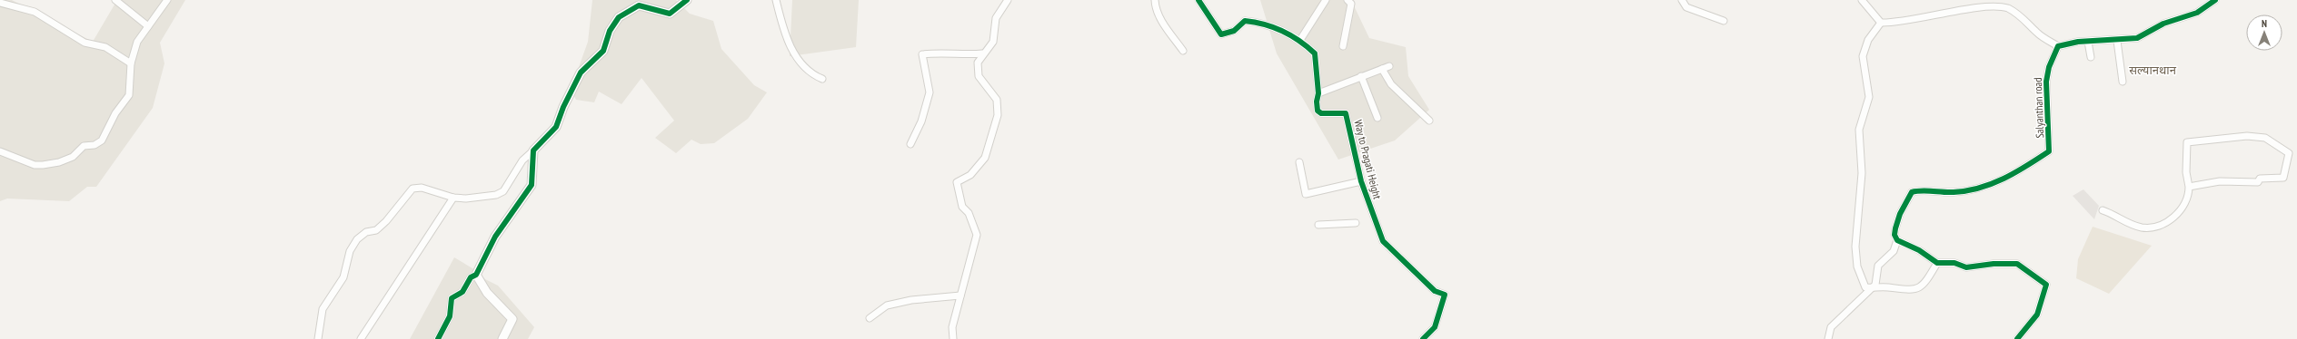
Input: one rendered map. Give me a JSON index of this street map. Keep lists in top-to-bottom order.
{
  "streets": {
    "street": ["Salyanthan road", "Way to Pragati Height"]
  },
  "districts": ["सल्यानथान"],
  "north": "top"
}
